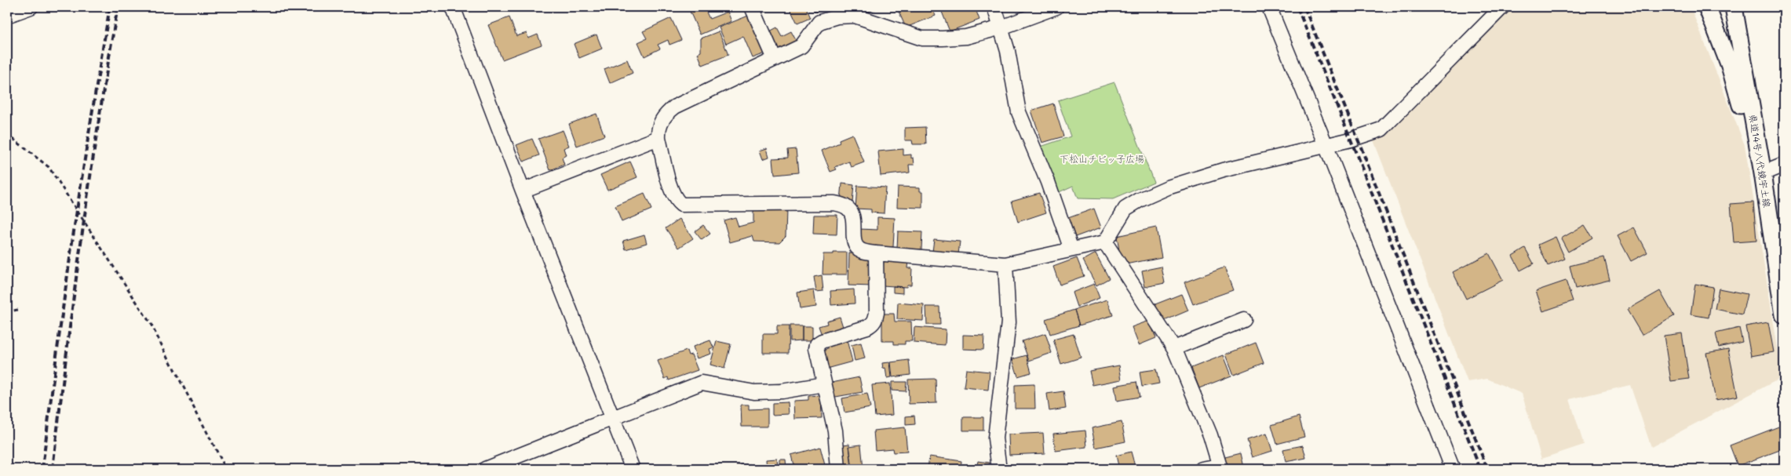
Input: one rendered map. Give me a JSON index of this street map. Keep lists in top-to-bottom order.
{
  "streets": {
    "main road": ["県道14号八代鏡宇土線"]
  },
  "parks": ["下松山チビッ子広場"]
}
